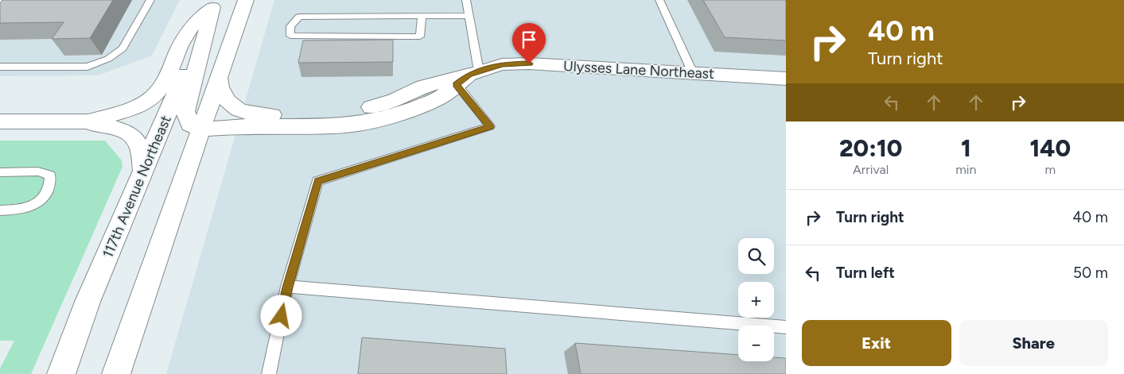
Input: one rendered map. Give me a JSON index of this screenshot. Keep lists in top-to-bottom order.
{
  "streets": {
    "street": ["Ulysses Lane Northeast", "117th Avenue Northeast"]
  },
  "page": {
    "turn": ["40 m", "Turn right"],
    "eta": [
      "20:10",
      "Arrival",
      "1",
      "min",
      "140",
      "m"
    ],
    "list": [
      {
        "name": "Turn right",
        "value": "40 m"
      },
      {
        "name": "Turn left",
        "value": "50 m"
      }
    ],
    "map_buttons": ["+", "−"],
    "buttons": ["Exit", "Share"]
  }
}
